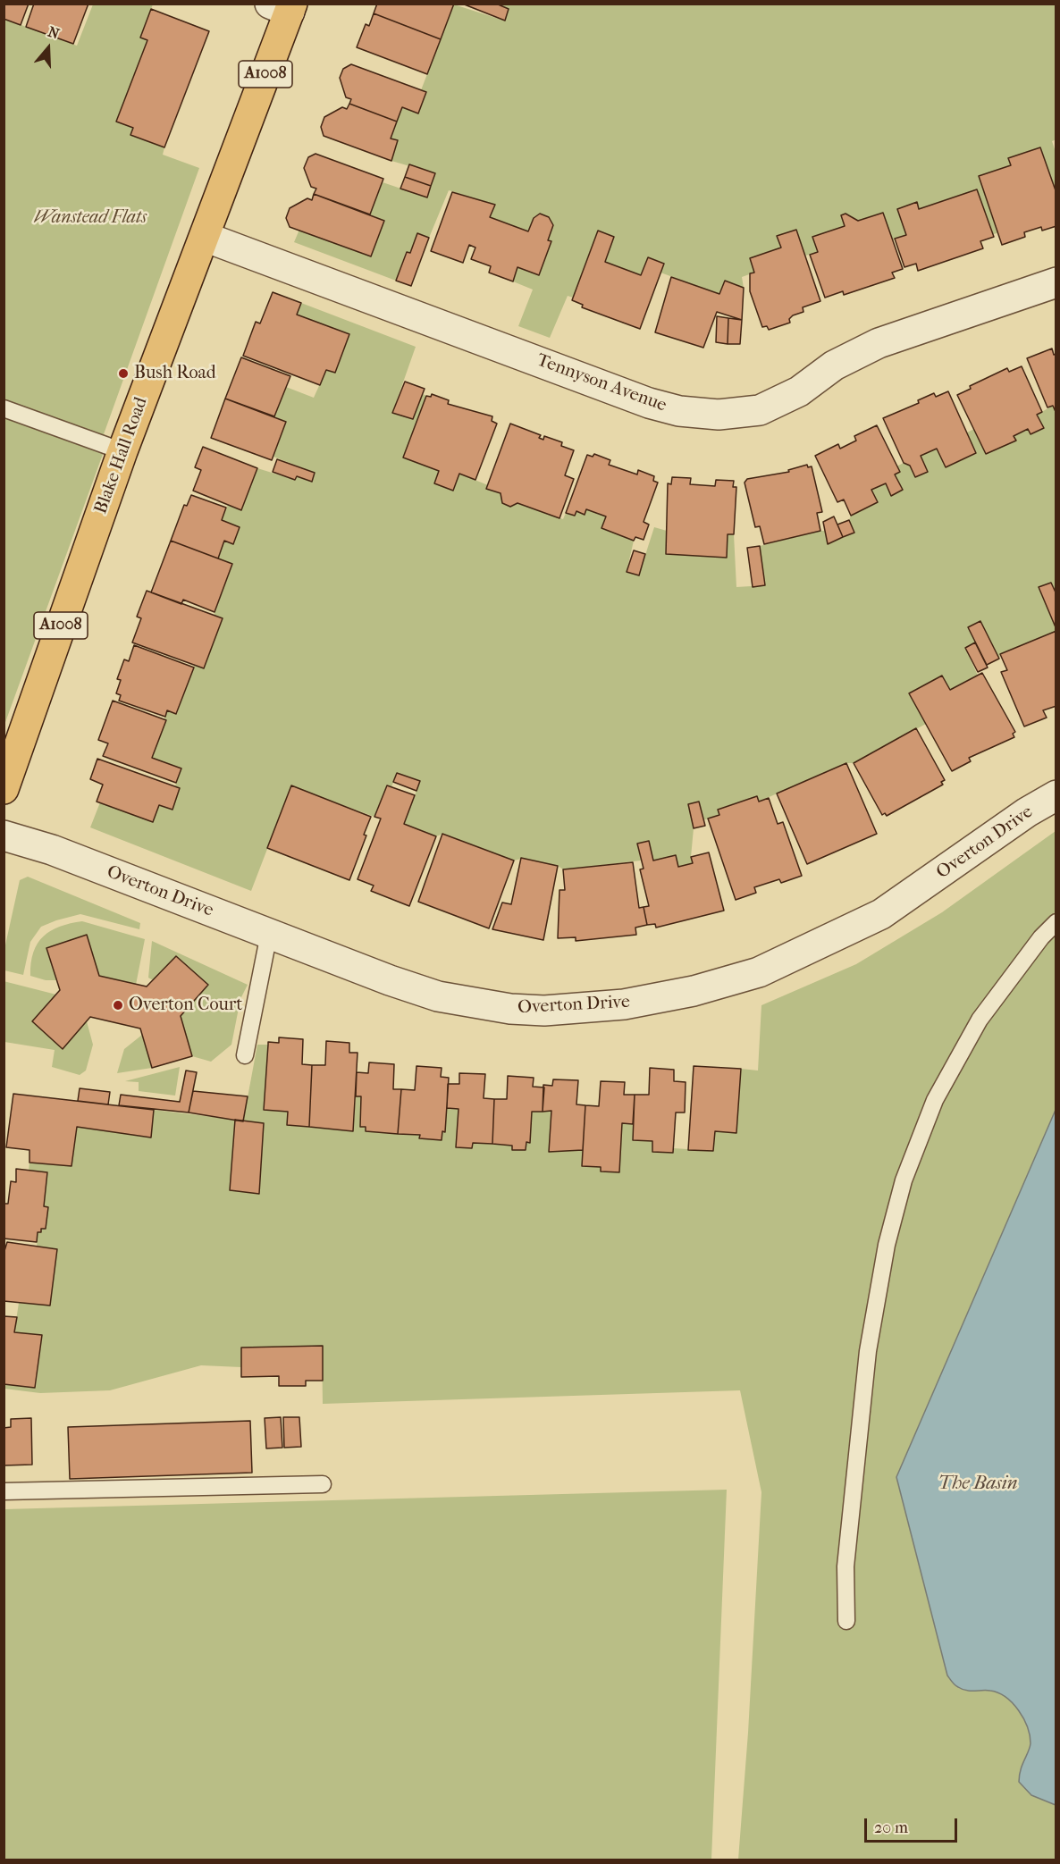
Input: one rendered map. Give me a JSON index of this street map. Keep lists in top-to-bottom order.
{
  "streets": {
    "main road": ["A1008", "Blake Hall Road"],
    "street": ["Tennyson Avenue", "Overton Drive"]
  },
  "crossings": [
    ["Tennyson Avenue", "Blake Hall Road"]
  ],
  "water": ["The Basin"],
  "parks": ["Wanstead Flats"],
  "places": ["Bush Road", "Overton Court"],
  "scale_bar": "20 m",
  "north": "top"
}
